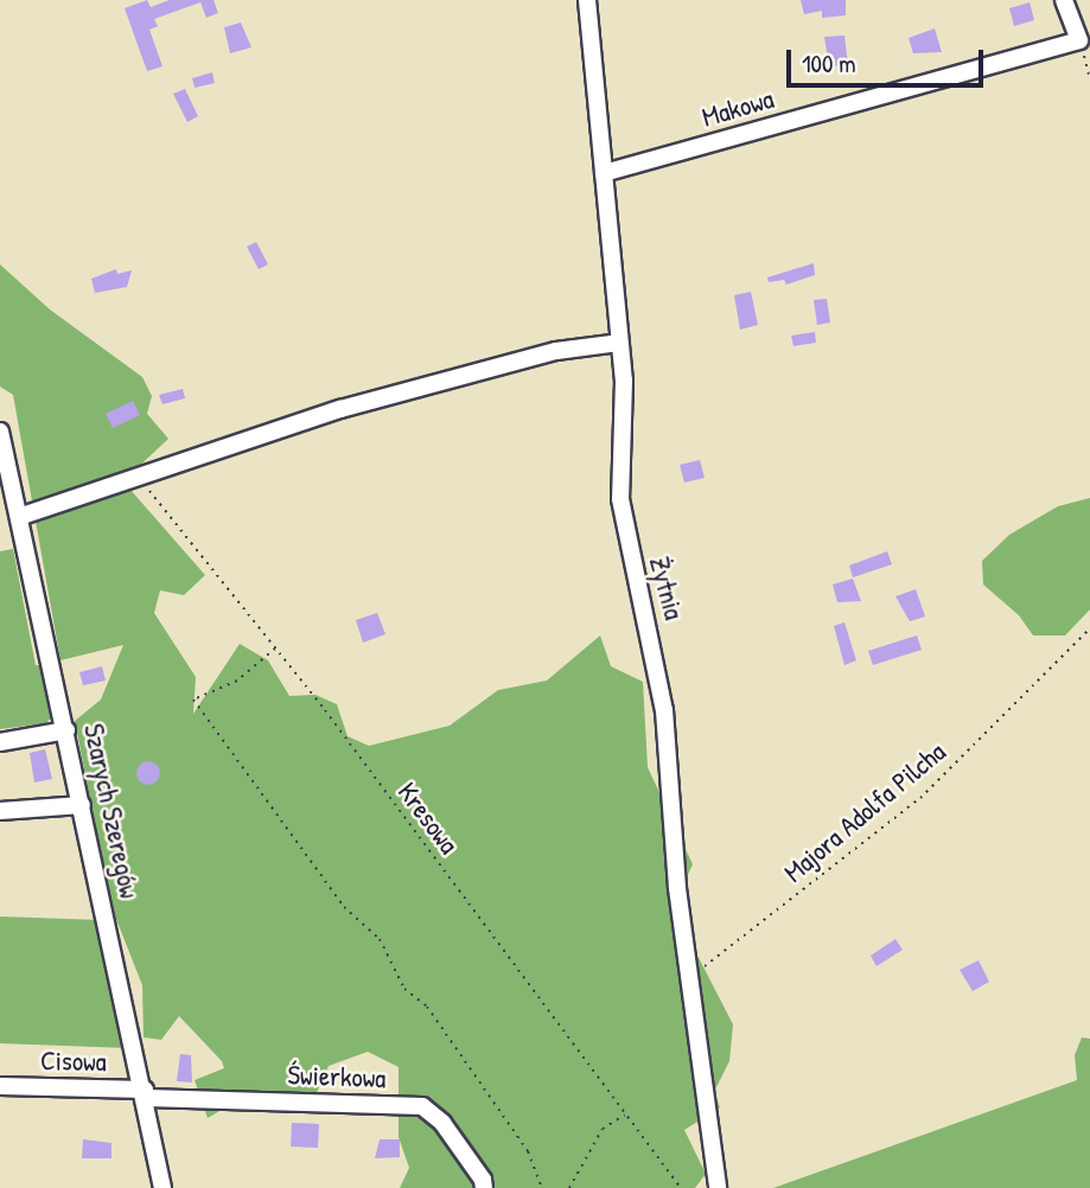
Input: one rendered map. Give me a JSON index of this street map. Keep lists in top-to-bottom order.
{
  "streets": {
    "street": [
      "Makowa",
      "Żytnia",
      "Szarych Szeregów",
      "Cisowa",
      "Świerkowa"
    ],
    "path": ["Majora Adolfa Pilcha", "Kresowa"]
  },
  "crossings": [
    ["Makowa", "Żytnia"],
    ["Żytnia", "Majora Adolfa Pilcha"],
    ["Szarych Szeregów", "Cisowa"],
    ["Szarych Szeregów", "Świerkowa"],
    ["Cisowa", "Świerkowa"]
  ],
  "scale_bar": "100 m"
}
